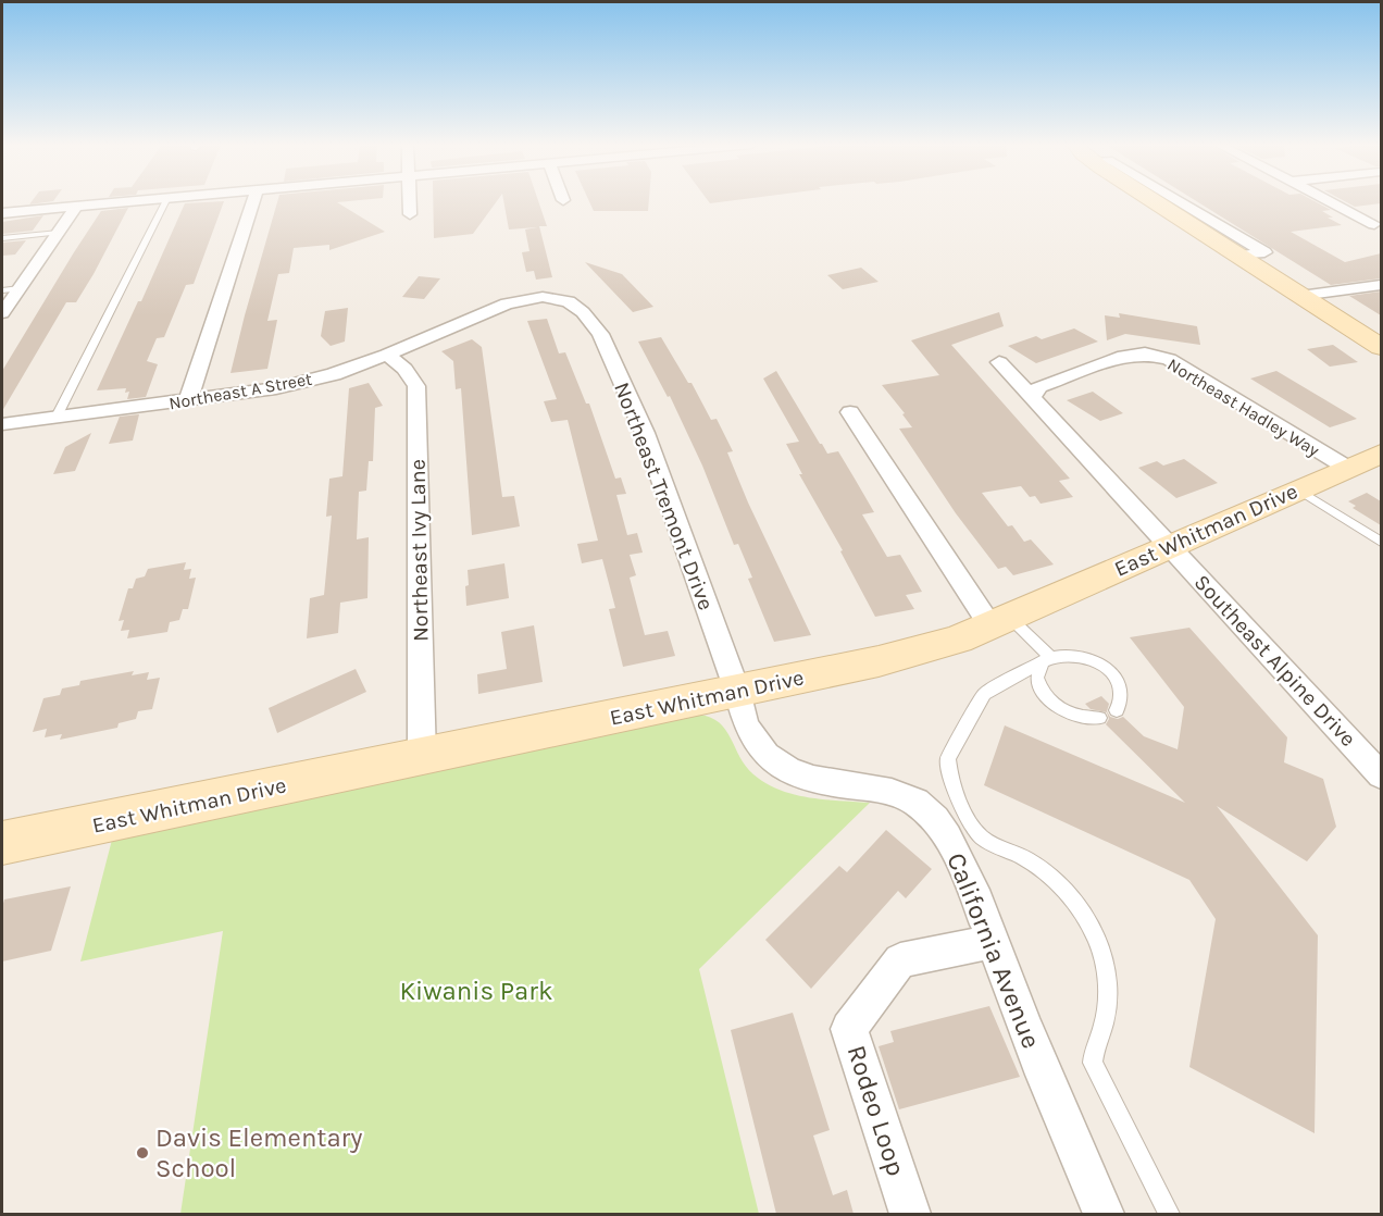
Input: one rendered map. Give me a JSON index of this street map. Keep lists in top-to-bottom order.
{
  "streets": {
    "main road": ["East Whitman Drive"],
    "street": [
      "Northeast A Street",
      "Northeast Hadley Way",
      "Northeast Tremont Drive",
      "Northeast Ivy Lane",
      "Southeast Alpine Drive",
      "California Avenue",
      "Rodeo Loop"
    ]
  },
  "crossings": [
    ["Northeast A Street", "Northeast Tremont Drive"],
    ["Northeast A Street", "Northeast Ivy Lane"],
    ["Northeast Hadley Way", "East Whitman Drive"],
    ["Northeast Hadley Way", "Southeast Alpine Drive"],
    ["Northeast Tremont Drive", "East Whitman Drive"],
    ["Northeast Tremont Drive", "California Avenue"],
    ["East Whitman Drive", "Northeast Ivy Lane"],
    ["East Whitman Drive", "Southeast Alpine Drive"],
    ["East Whitman Drive", "California Avenue"],
    ["California Avenue", "Rodeo Loop"]
  ],
  "parks": ["Kiwanis Park"],
  "places": ["Davis Elementary School"]
}
